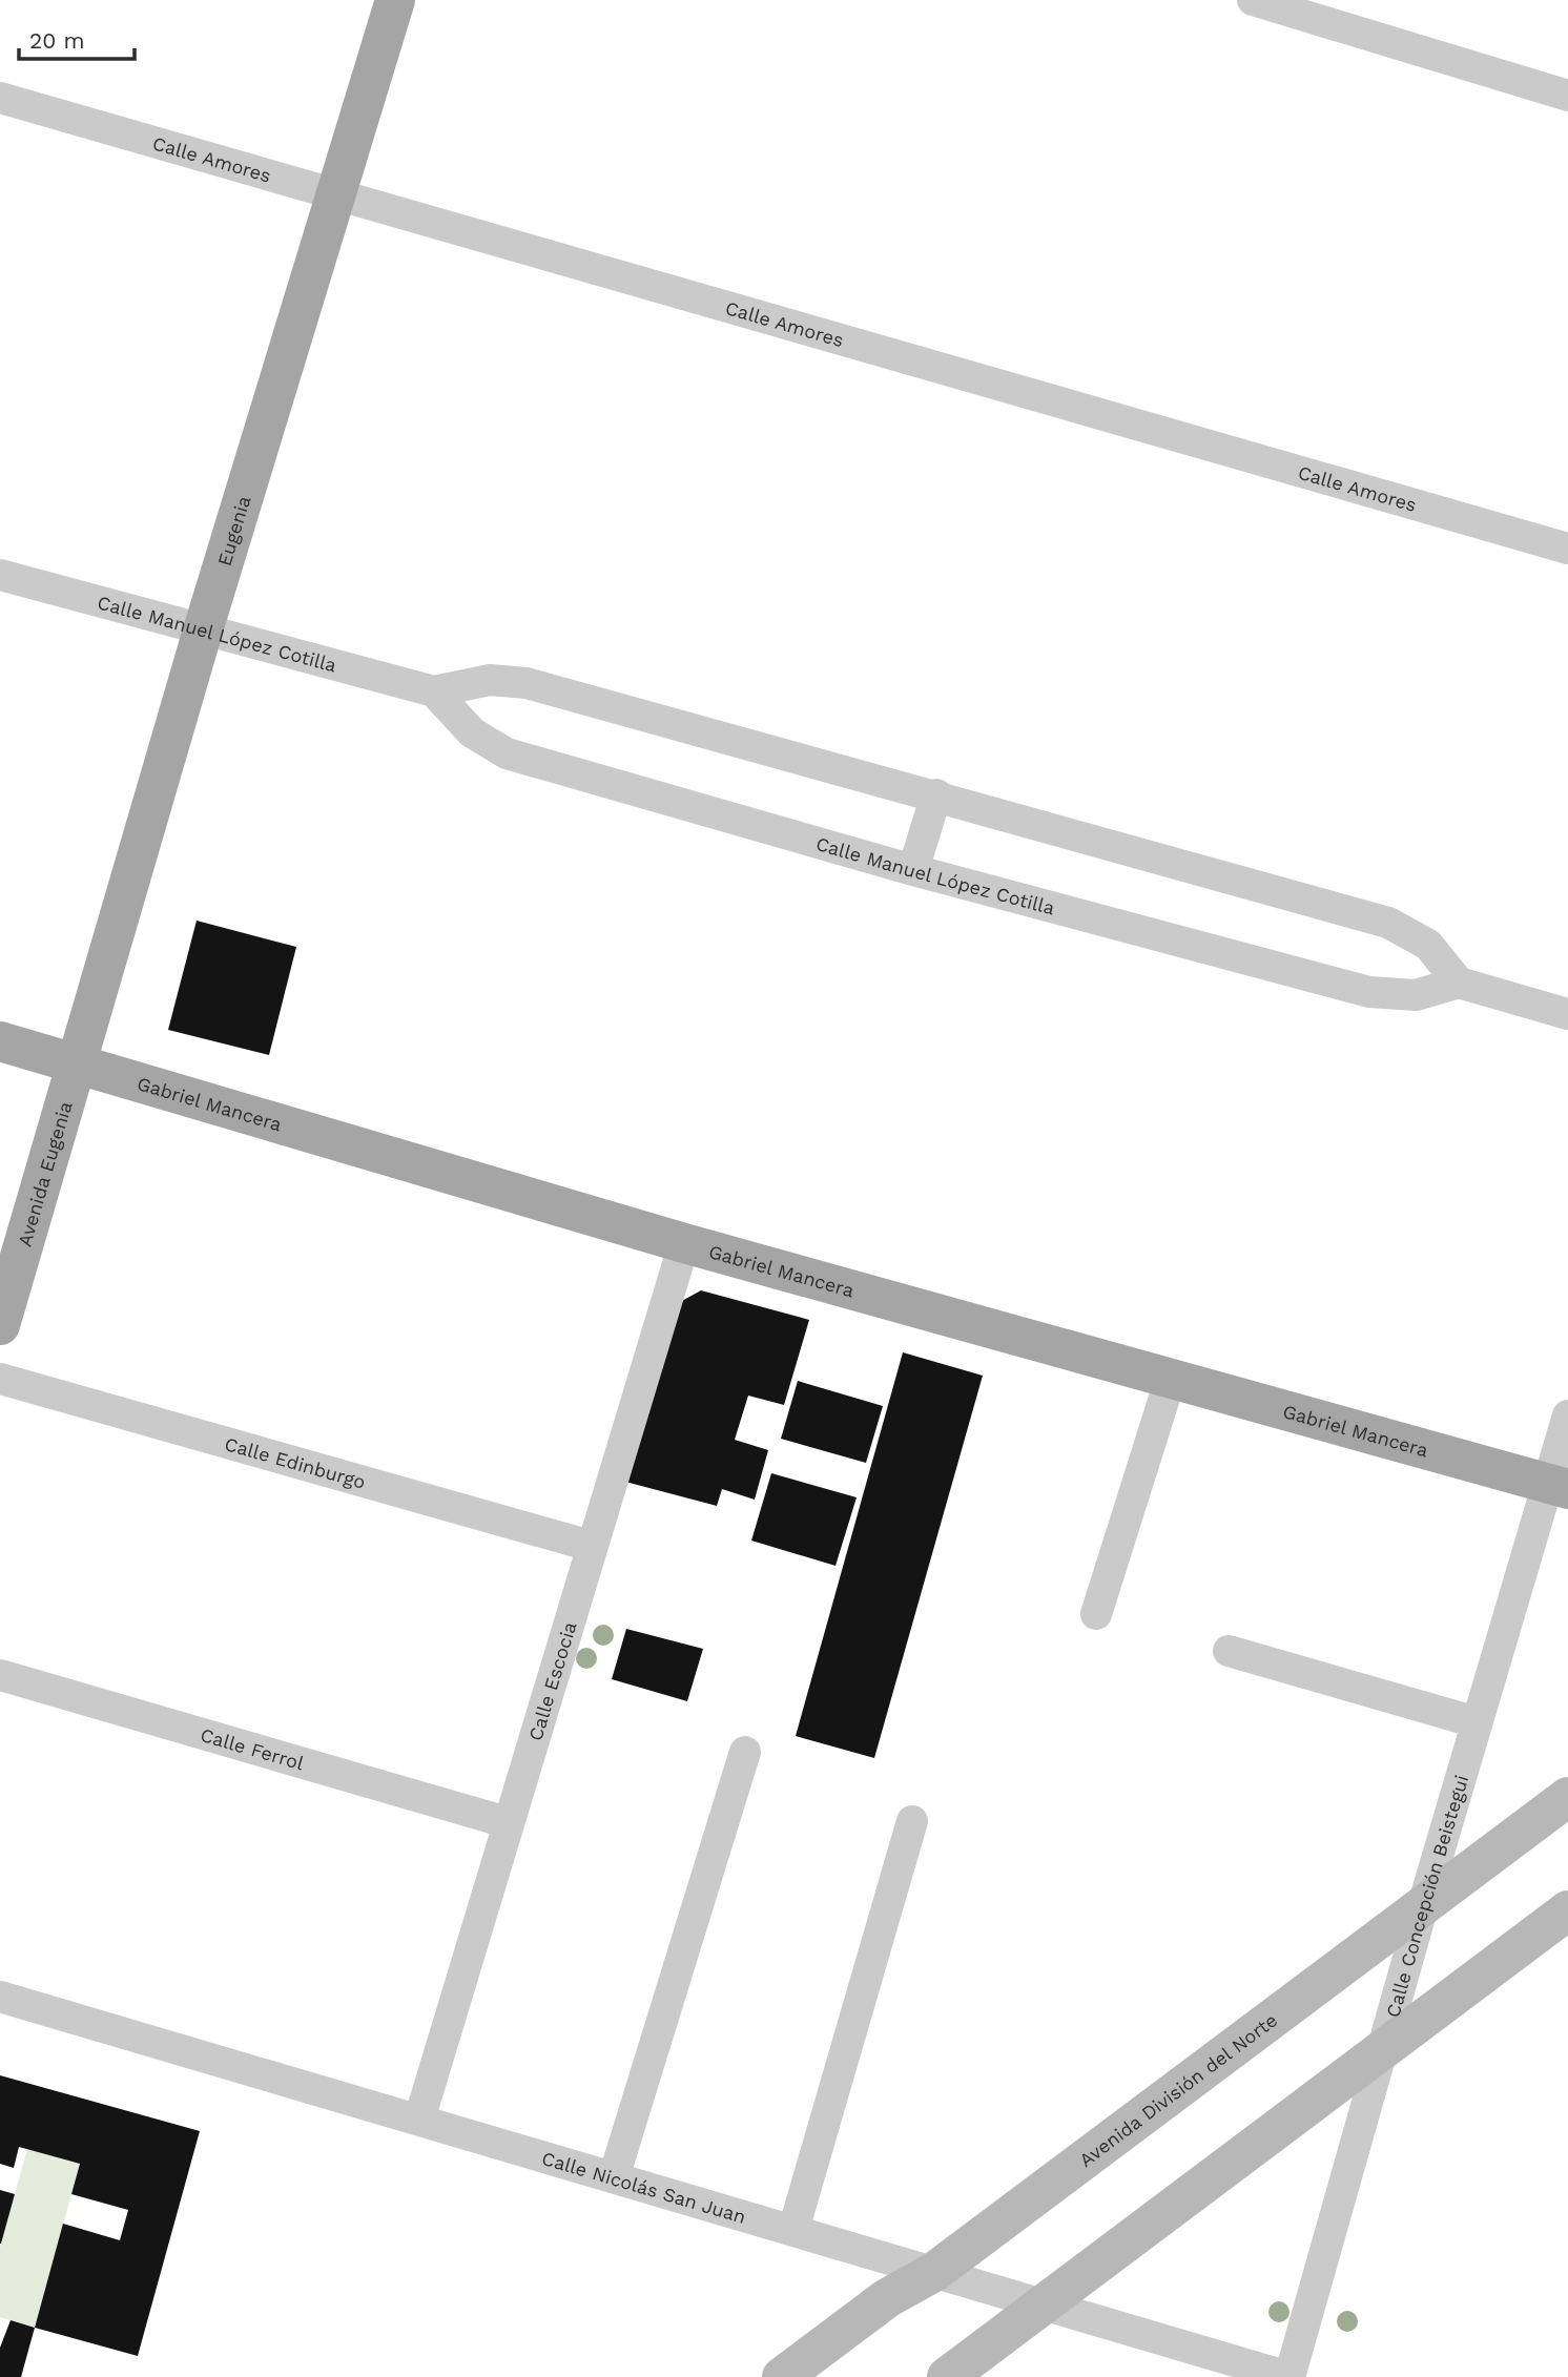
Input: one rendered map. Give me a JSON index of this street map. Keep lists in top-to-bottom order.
{
  "streets": {
    "main road": [
      "Eugenia",
      "Gabriel Mancera",
      "Avenida Eugenia",
      "Avenida División del Norte"
    ],
    "street": [
      "Calle Amores",
      "Calle Manuel López Cotilla",
      "Calle Edinburgo",
      "Calle Escocia",
      "Calle Ferrol",
      "Calle Concepción Beistegui",
      "Calle Nicolás San Juan"
    ]
  },
  "crossings": [
    ["Calle Amores", "Eugenia"],
    ["Eugenia", "Calle Manuel López Cotilla"],
    ["Eugenia", "Gabriel Mancera"],
    ["Eugenia", "Avenida Eugenia"],
    ["Gabriel Mancera", "Avenida Eugenia"],
    ["Gabriel Mancera", "Calle Escocia"],
    ["Gabriel Mancera", "Calle Concepción Beistegui"],
    ["Calle Edinburgo", "Calle Escocia"],
    ["Calle Escocia", "Calle Ferrol"],
    ["Calle Escocia", "Calle Nicolás San Juan"],
    ["Calle Concepción Beistegui", "Avenida División del Norte"],
    ["Calle Concepción Beistegui", "Calle Nicolás San Juan"],
    ["Avenida División del Norte", "Calle Nicolás San Juan"]
  ],
  "scale_bar": "20 m"
}
